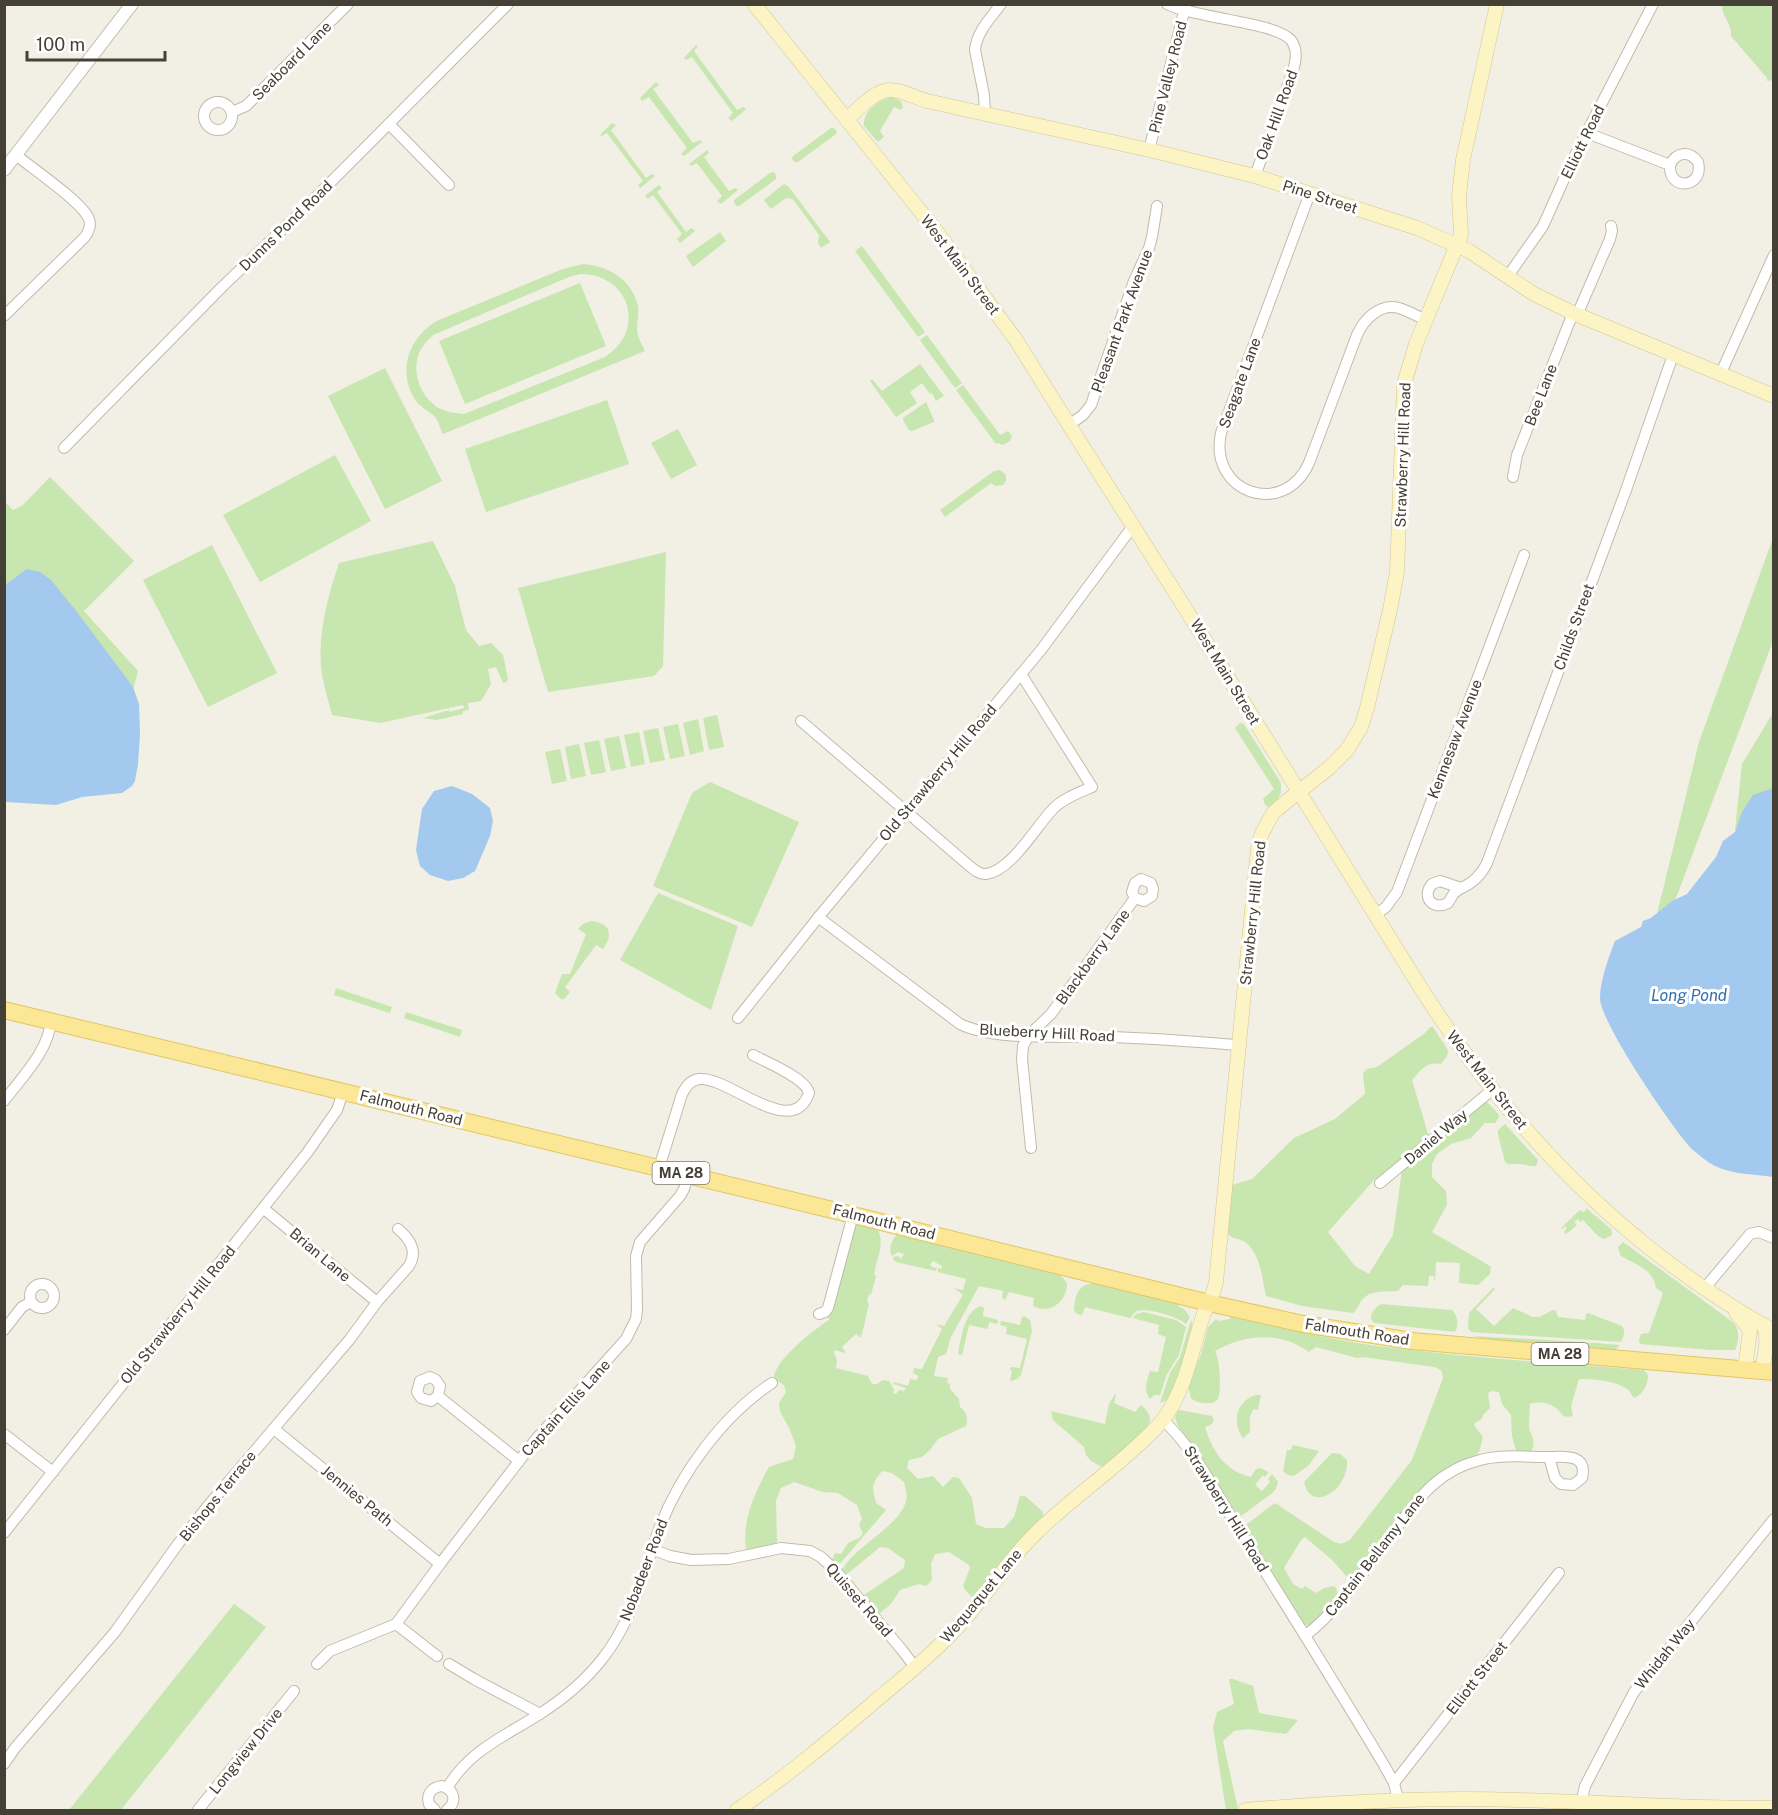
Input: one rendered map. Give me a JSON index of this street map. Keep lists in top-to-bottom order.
{
  "streets": {
    "main road": [
      "Pine Street",
      "West Main Street",
      "Strawberry Hill Road",
      "Falmouth Road",
      "MA 28",
      "Wequaquet Lane"
    ],
    "street": [
      "Seaboard Lane",
      "Pine Valley Road",
      "Oak Hill Road",
      "Elliott Road",
      "Dunns Pond Road",
      "Pleasant Park Avenue",
      "Seagate Lane",
      "Bee Lane",
      "Childs Street",
      "Kennesaw Avenue",
      "Old Strawberry Hill Road",
      "Blackberry Lane",
      "Blueberry Hill Road",
      "Daniel Way",
      "Brian Lane",
      "Captain Ellis Lane",
      "Bishops Terrace",
      "Jennies Path",
      "Captain Bellamy Lane",
      "Nobadeer Road",
      "Quisset Road",
      "Whidah Way",
      "Elliott Street",
      "Longview Drive"
    ]
  },
  "crossings": [
    ["Pine Valley Road", "Oak Hill Road"],
    ["Pine Valley Road", "Pine Street"],
    ["Oak Hill Road", "Pine Street"],
    ["Elliott Road", "Pine Street"],
    ["Pine Street", "West Main Street"],
    ["Pine Street", "Seagate Lane"],
    ["Pine Street", "Bee Lane"],
    ["Pine Street", "Strawberry Hill Road"],
    ["Pine Street", "Childs Street"],
    ["West Main Street", "Pleasant Park Avenue"],
    ["West Main Street", "Strawberry Hill Road"],
    ["West Main Street", "Kennesaw Avenue"],
    ["West Main Street", "Old Strawberry Hill Road"],
    ["West Main Street", "Falmouth Road"],
    ["West Main Street", "Daniel Way"],
    ["Seagate Lane", "Strawberry Hill Road"],
    ["Strawberry Hill Road", "Blueberry Hill Road"],
    ["Strawberry Hill Road", "Falmouth Road"],
    ["Strawberry Hill Road", "Captain Bellamy Lane"],
    ["Strawberry Hill Road", "Wequaquet Lane"],
    ["Strawberry Hill Road", "Elliott Street"],
    ["Old Strawberry Hill Road", "Blueberry Hill Road"],
    ["Old Strawberry Hill Road", "Falmouth Road"],
    ["Old Strawberry Hill Road", "Brian Lane"],
    ["Blackberry Lane", "Blueberry Hill Road"],
    ["Falmouth Road", "Captain Ellis Lane"],
    ["Brian Lane", "Bishops Terrace"],
    ["Captain Ellis Lane", "Jennies Path"],
    ["Bishops Terrace", "Jennies Path"],
    ["Nobadeer Road", "Quisset Road"],
    ["Wequaquet Lane", "Quisset Road"]
  ],
  "water": ["Long Pond"],
  "scale_bar": "100 m"
}
